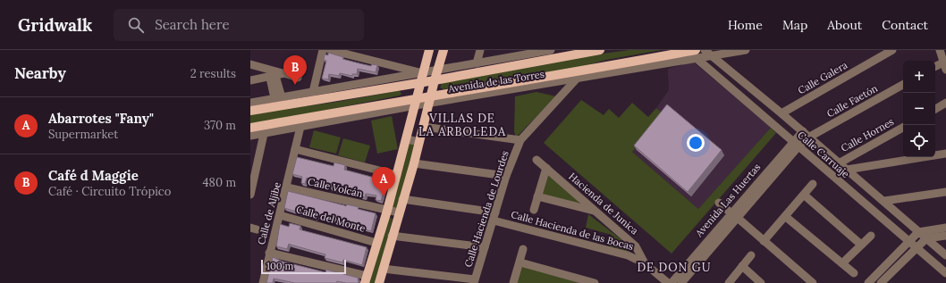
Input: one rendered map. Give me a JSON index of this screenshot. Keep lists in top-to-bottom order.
{
  "streets": {
    "main road": ["Avenida de las Torres"],
    "street": [
      "Calle Galera",
      "Calle Faetón",
      "Calle Hornes",
      "Calle Carruaje",
      "Calle Volcán",
      "Avenida Las Huertas",
      "Hacienda de Junica",
      "Calle Hacienda de Lourdes",
      "Calle de Aljibe",
      "Calle del Monte",
      "Calle Hacienda de las Bocas"
    ]
  },
  "crossings": [
    ["Calle Galera", "Calle Carruaje"],
    ["Avenida de las Torres", "Calle Carruaje"],
    ["Avenida de las Torres", "Calle Hacienda de Lourdes"],
    ["Avenida de las Torres", "Calle de Aljibe"],
    ["Calle Faetón", "Calle Carruaje"],
    ["Calle Faetón", "Avenida Las Huertas"],
    ["Calle Hornes", "Calle Carruaje"],
    ["Calle Carruaje", "Avenida Las Huertas"],
    ["Calle Volcán", "Calle de Aljibe"],
    ["Hacienda de Junica", "Calle Hacienda de las Bocas"],
    ["Calle Hacienda de Lourdes", "Calle Hacienda de las Bocas"],
    ["Calle de Aljibe", "Calle del Monte"]
  ],
  "districts": ["VILLAS DE LA ARBOLEDA", "DE DON GU"],
  "scale_bar": "100 m",
  "page": {
    "header": "Gridwalk",
    "search": "Search here",
    "nav": [
      "Home",
      "Map",
      "About",
      "Contact"
    ],
    "heading": ["Nearby", "2 results"],
    "pins": ["B", "A"],
    "map_buttons": ["+", "−"],
    "list": [
      {
        "mark": "A",
        "name": "Abarrotes \"Fany\"",
        "note": "Supermarket",
        "value": "370 m"
      },
      {
        "mark": "B",
        "name": "Café d Maggie",
        "note": "Café · Circuito Trópico",
        "value": "480 m"
      }
    ],
    "scale": "100 m"
  }
}
